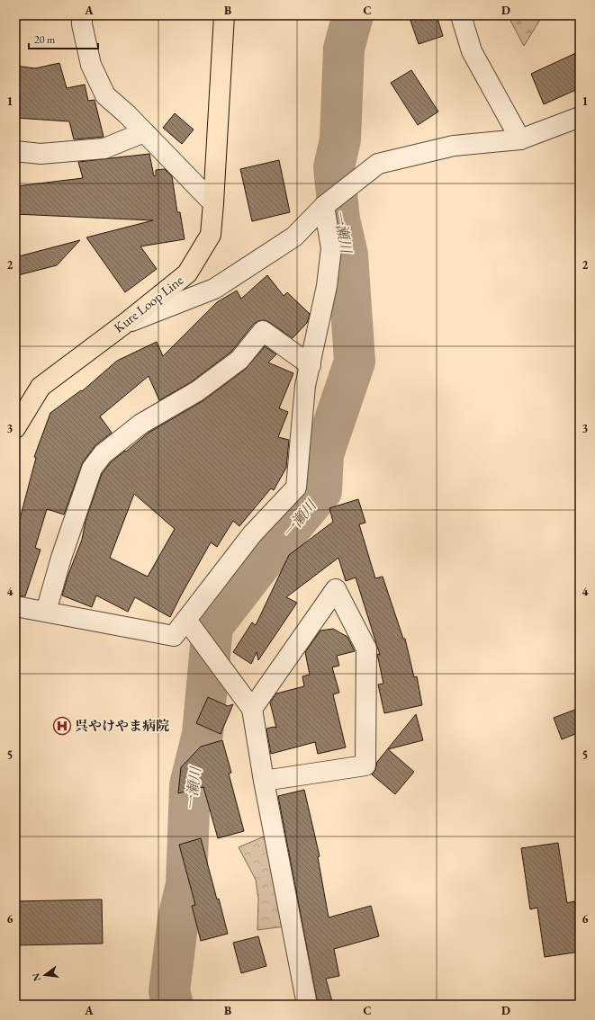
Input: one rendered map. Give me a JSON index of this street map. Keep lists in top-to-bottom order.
{
  "streets": {
    "main road": ["Kure Loop Line"]
  },
  "water": ["一瀬川"],
  "places": {
    "hospital": ["呉やけやま病院"]
  },
  "scale_bar": "20 m",
  "north": "left",
  "grid": {
    "columns": [
      "A",
      "B",
      "C",
      "D"
    ],
    "rows": [
      "1",
      "2",
      "3",
      "4",
      "5",
      "6"
    ]
  }
}
